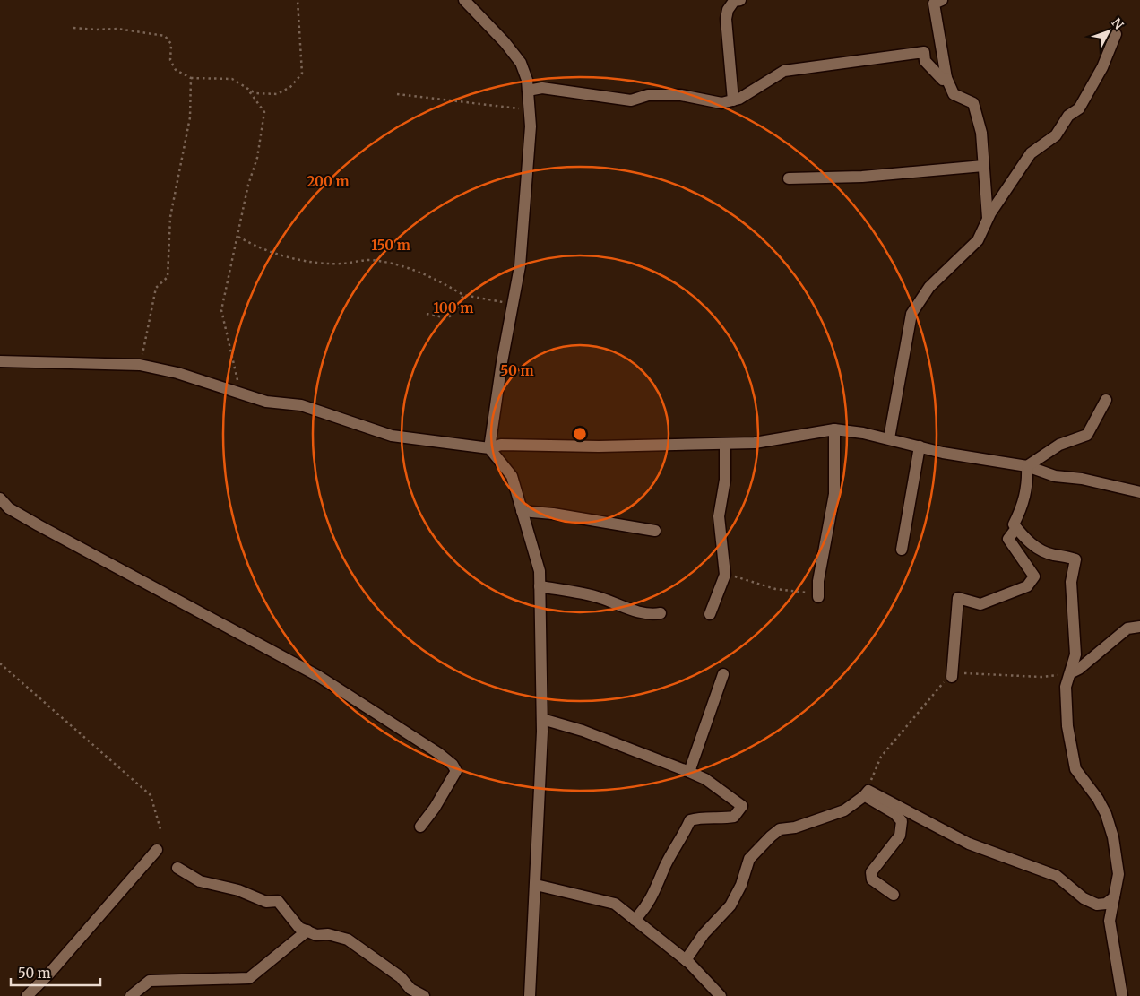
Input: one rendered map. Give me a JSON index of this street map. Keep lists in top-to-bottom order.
{
  "scale_bar": "50 m",
  "north": "top right",
  "rings": [
    "200 m",
    "150 m",
    "100 m",
    "50 m"
  ]
}
